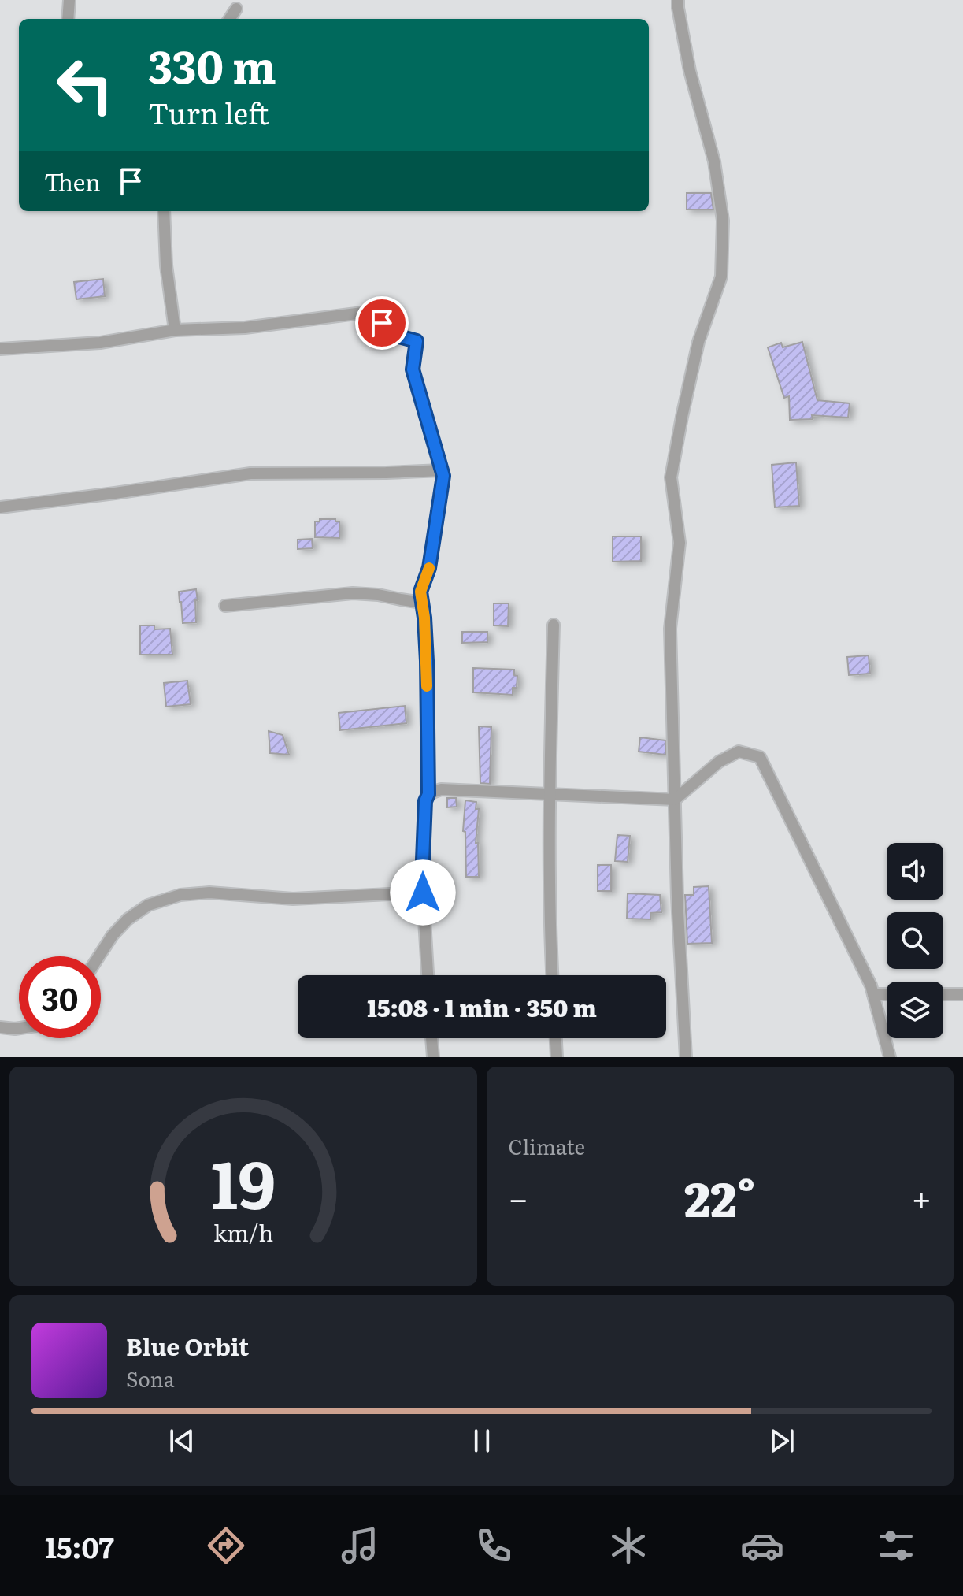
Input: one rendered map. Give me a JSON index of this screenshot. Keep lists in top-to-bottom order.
{
  "page": {
    "turn": ["330 m", "Turn left"],
    "then": "Then",
    "limit": "30",
    "trip": "15:08 · 1 min · 350 m",
    "tile": "Climate",
    "heat": ["−", "22°", "+"],
    "song": ["Blue Orbit", "Sona"],
    "tabs": "15:07",
    "gauge": ["19", "km/h"]
  }
}
